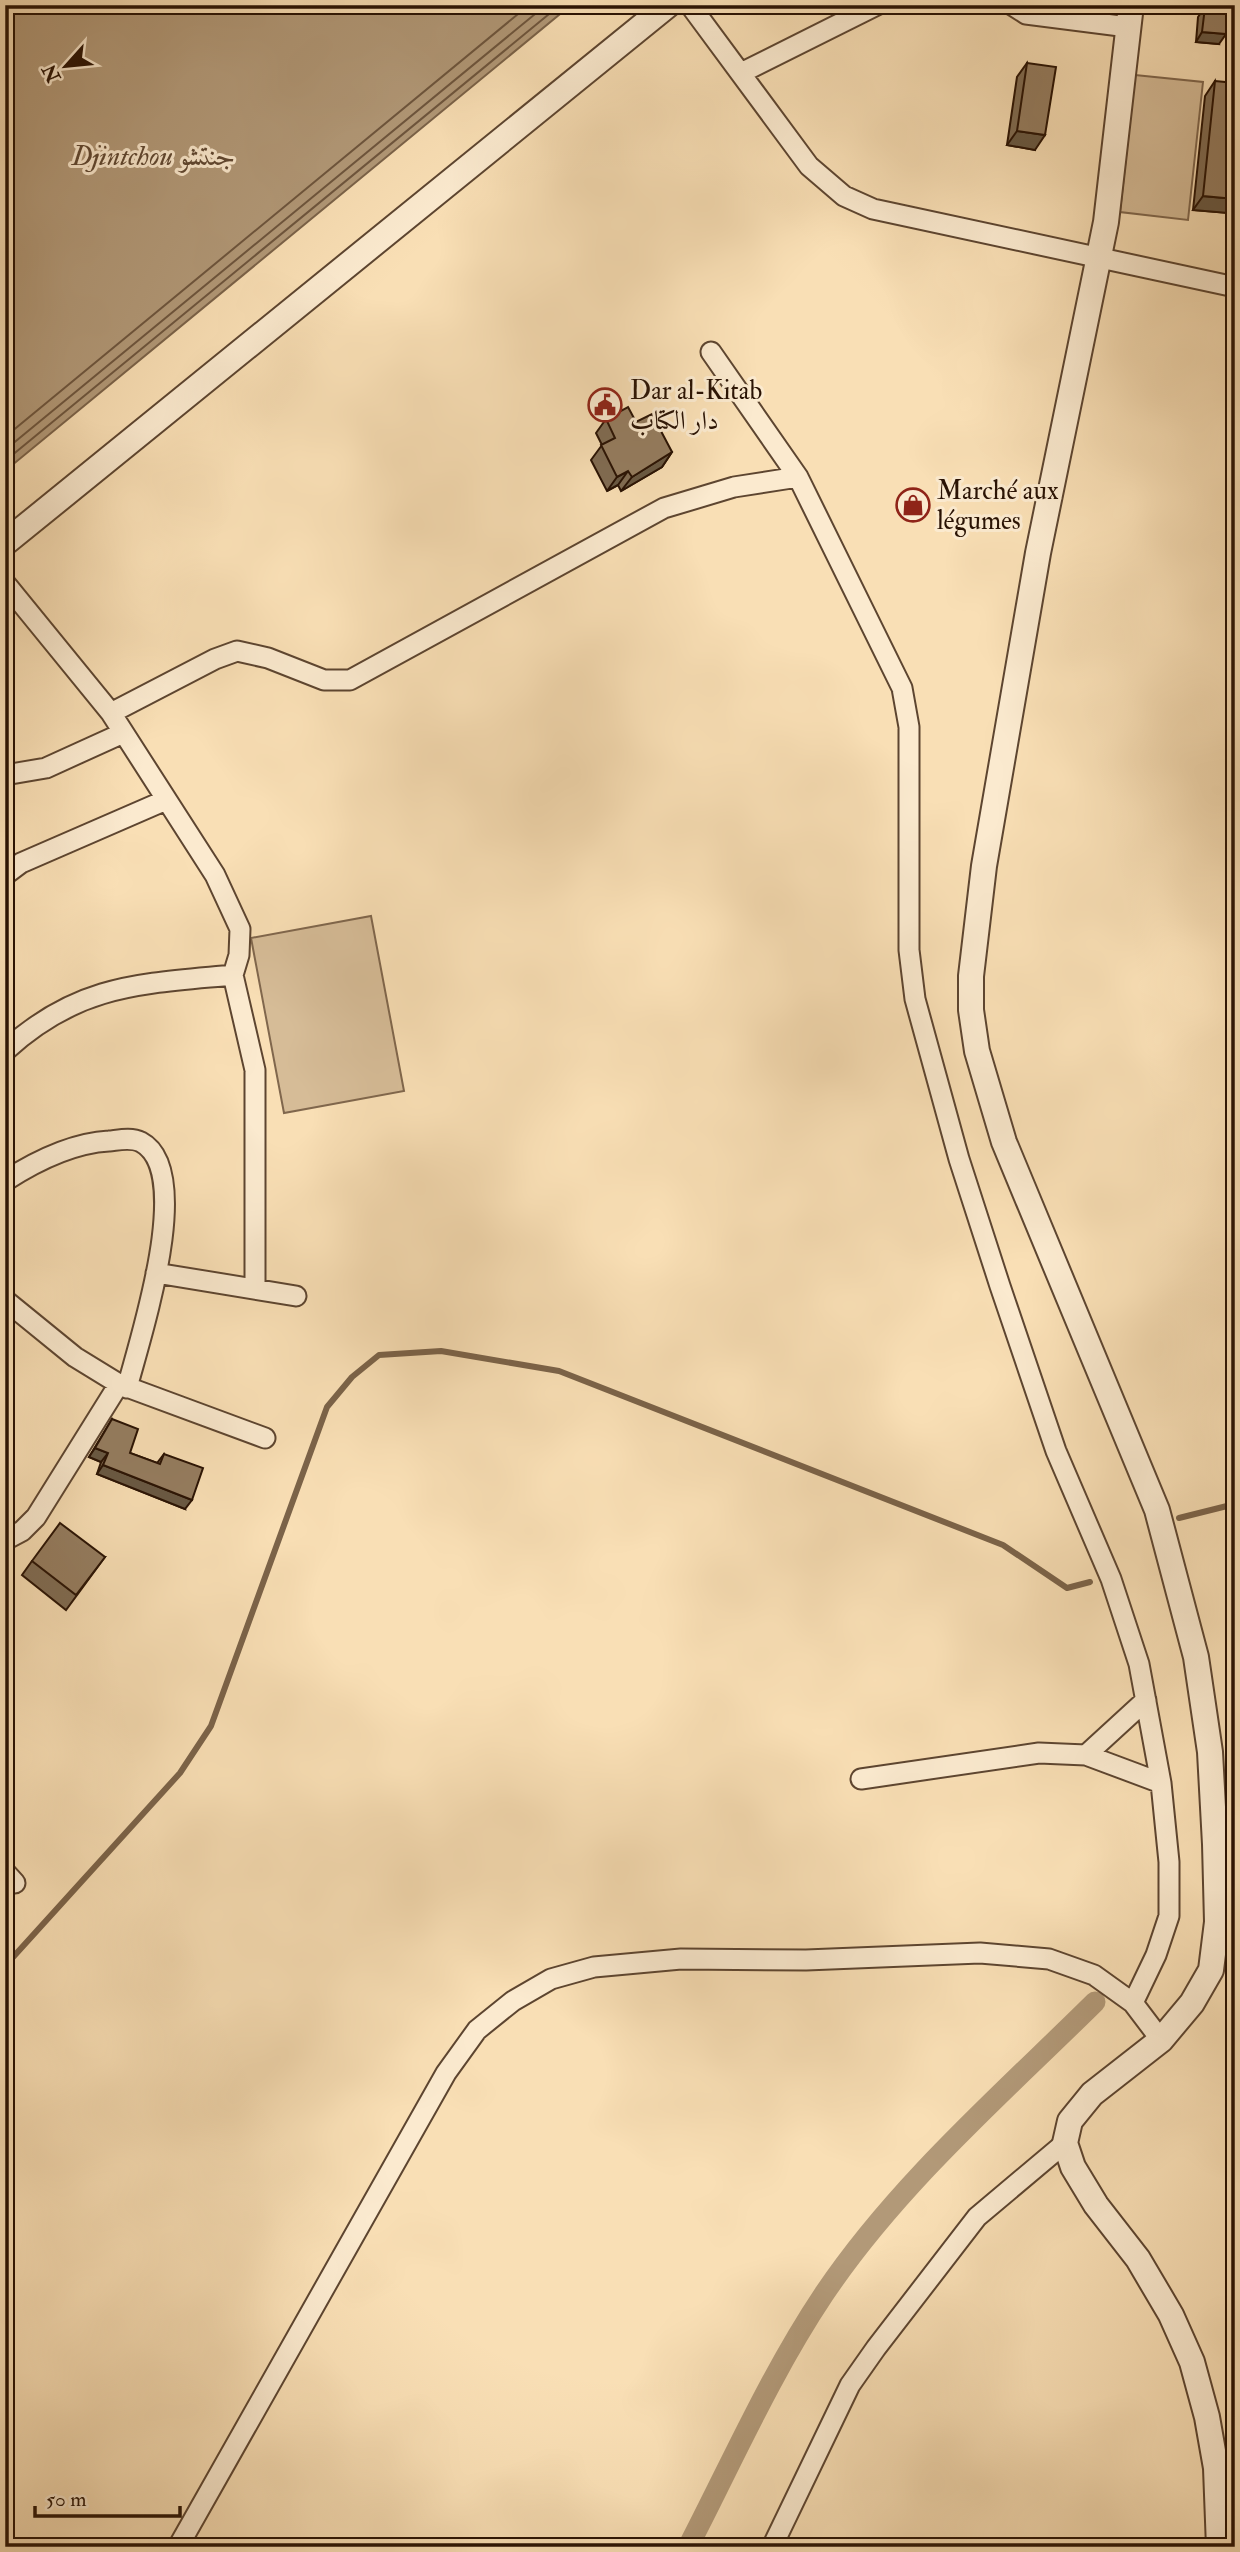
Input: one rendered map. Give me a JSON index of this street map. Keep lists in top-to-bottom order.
{
  "water": ["Djintchou جنتشو"],
  "places": {
    "public building": ["Dar al-Kitab دار الكتاب"],
    "shop": ["Marché aux légumes"]
  },
  "scale_bar": "50 m",
  "north": "bottom left"
}
